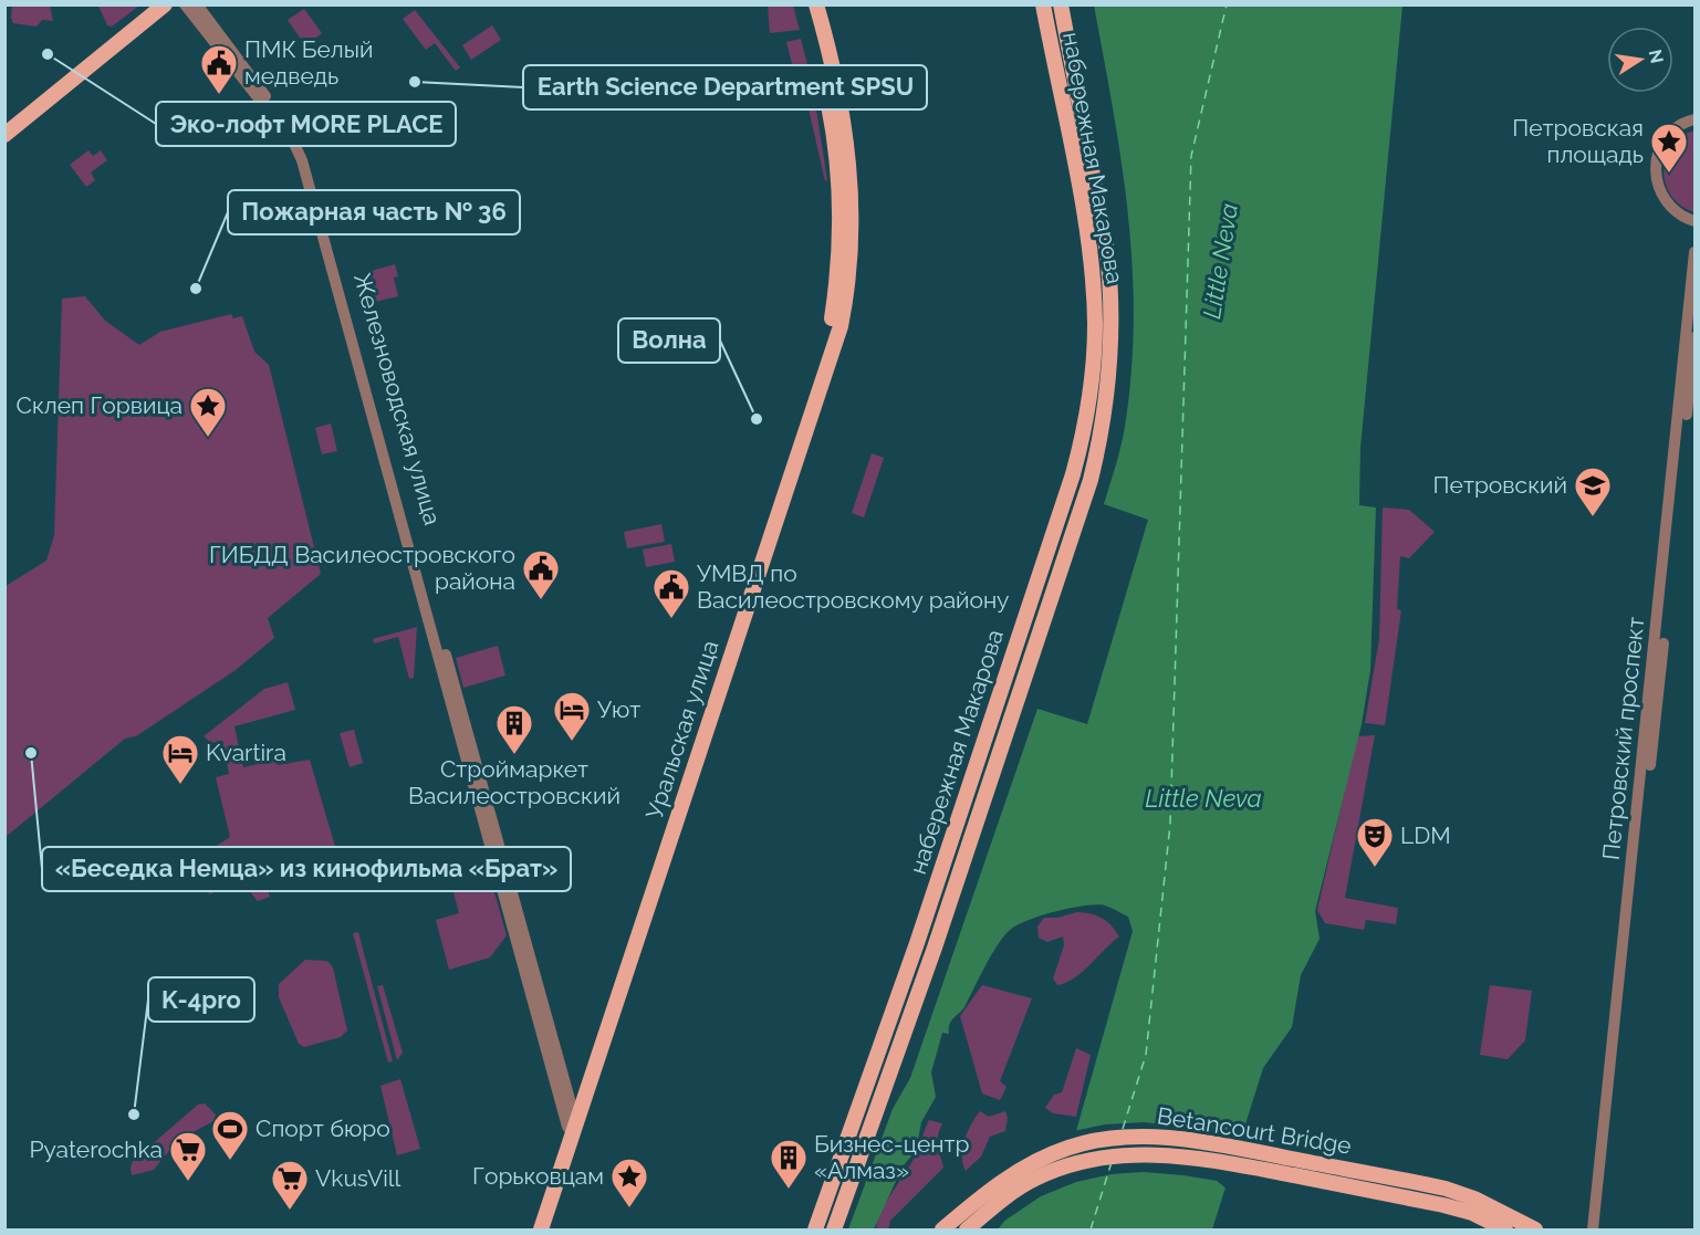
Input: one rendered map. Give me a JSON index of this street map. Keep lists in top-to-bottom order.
{
  "streets": {
    "main road": ["набережная Макарова", "Уральская улица", "Betancourt Bridge"],
    "street": ["Железноводская улица", "Петровский проспект"]
  },
  "crossings": [
    ["Железноводская улица", "Уральская улица"]
  ],
  "water": ["Little Neva"],
  "places": {
    "other": [
      "Эко-лофт MORE PLACE",
      "Earth Science Department SPSU",
      "Пожарная часть № 36",
      "Волна",
      "«Беседка Немца» из кинофильма «Брат»",
      "K-4pro"
    ],
    "public building": ["ПМК Белый медведь", "ГИБДД Василеостровского района", "УМВД по Василеостровскому району"],
    "place": ["Петровская площадь", "Склеп Горвица", "Горьковцам"],
    "school or university": ["Петровский"],
    "hotel": ["Уют", "Kvartira"],
    "building": ["Строймаркет Василеостровский", "Бизнес-центр «Алмаз»"],
    "theatre": ["LDM"],
    "sports": ["Спорт бюро"],
    "supermarket": ["Pyaterochka", "VkusVill"]
  },
  "north": "right"
}
